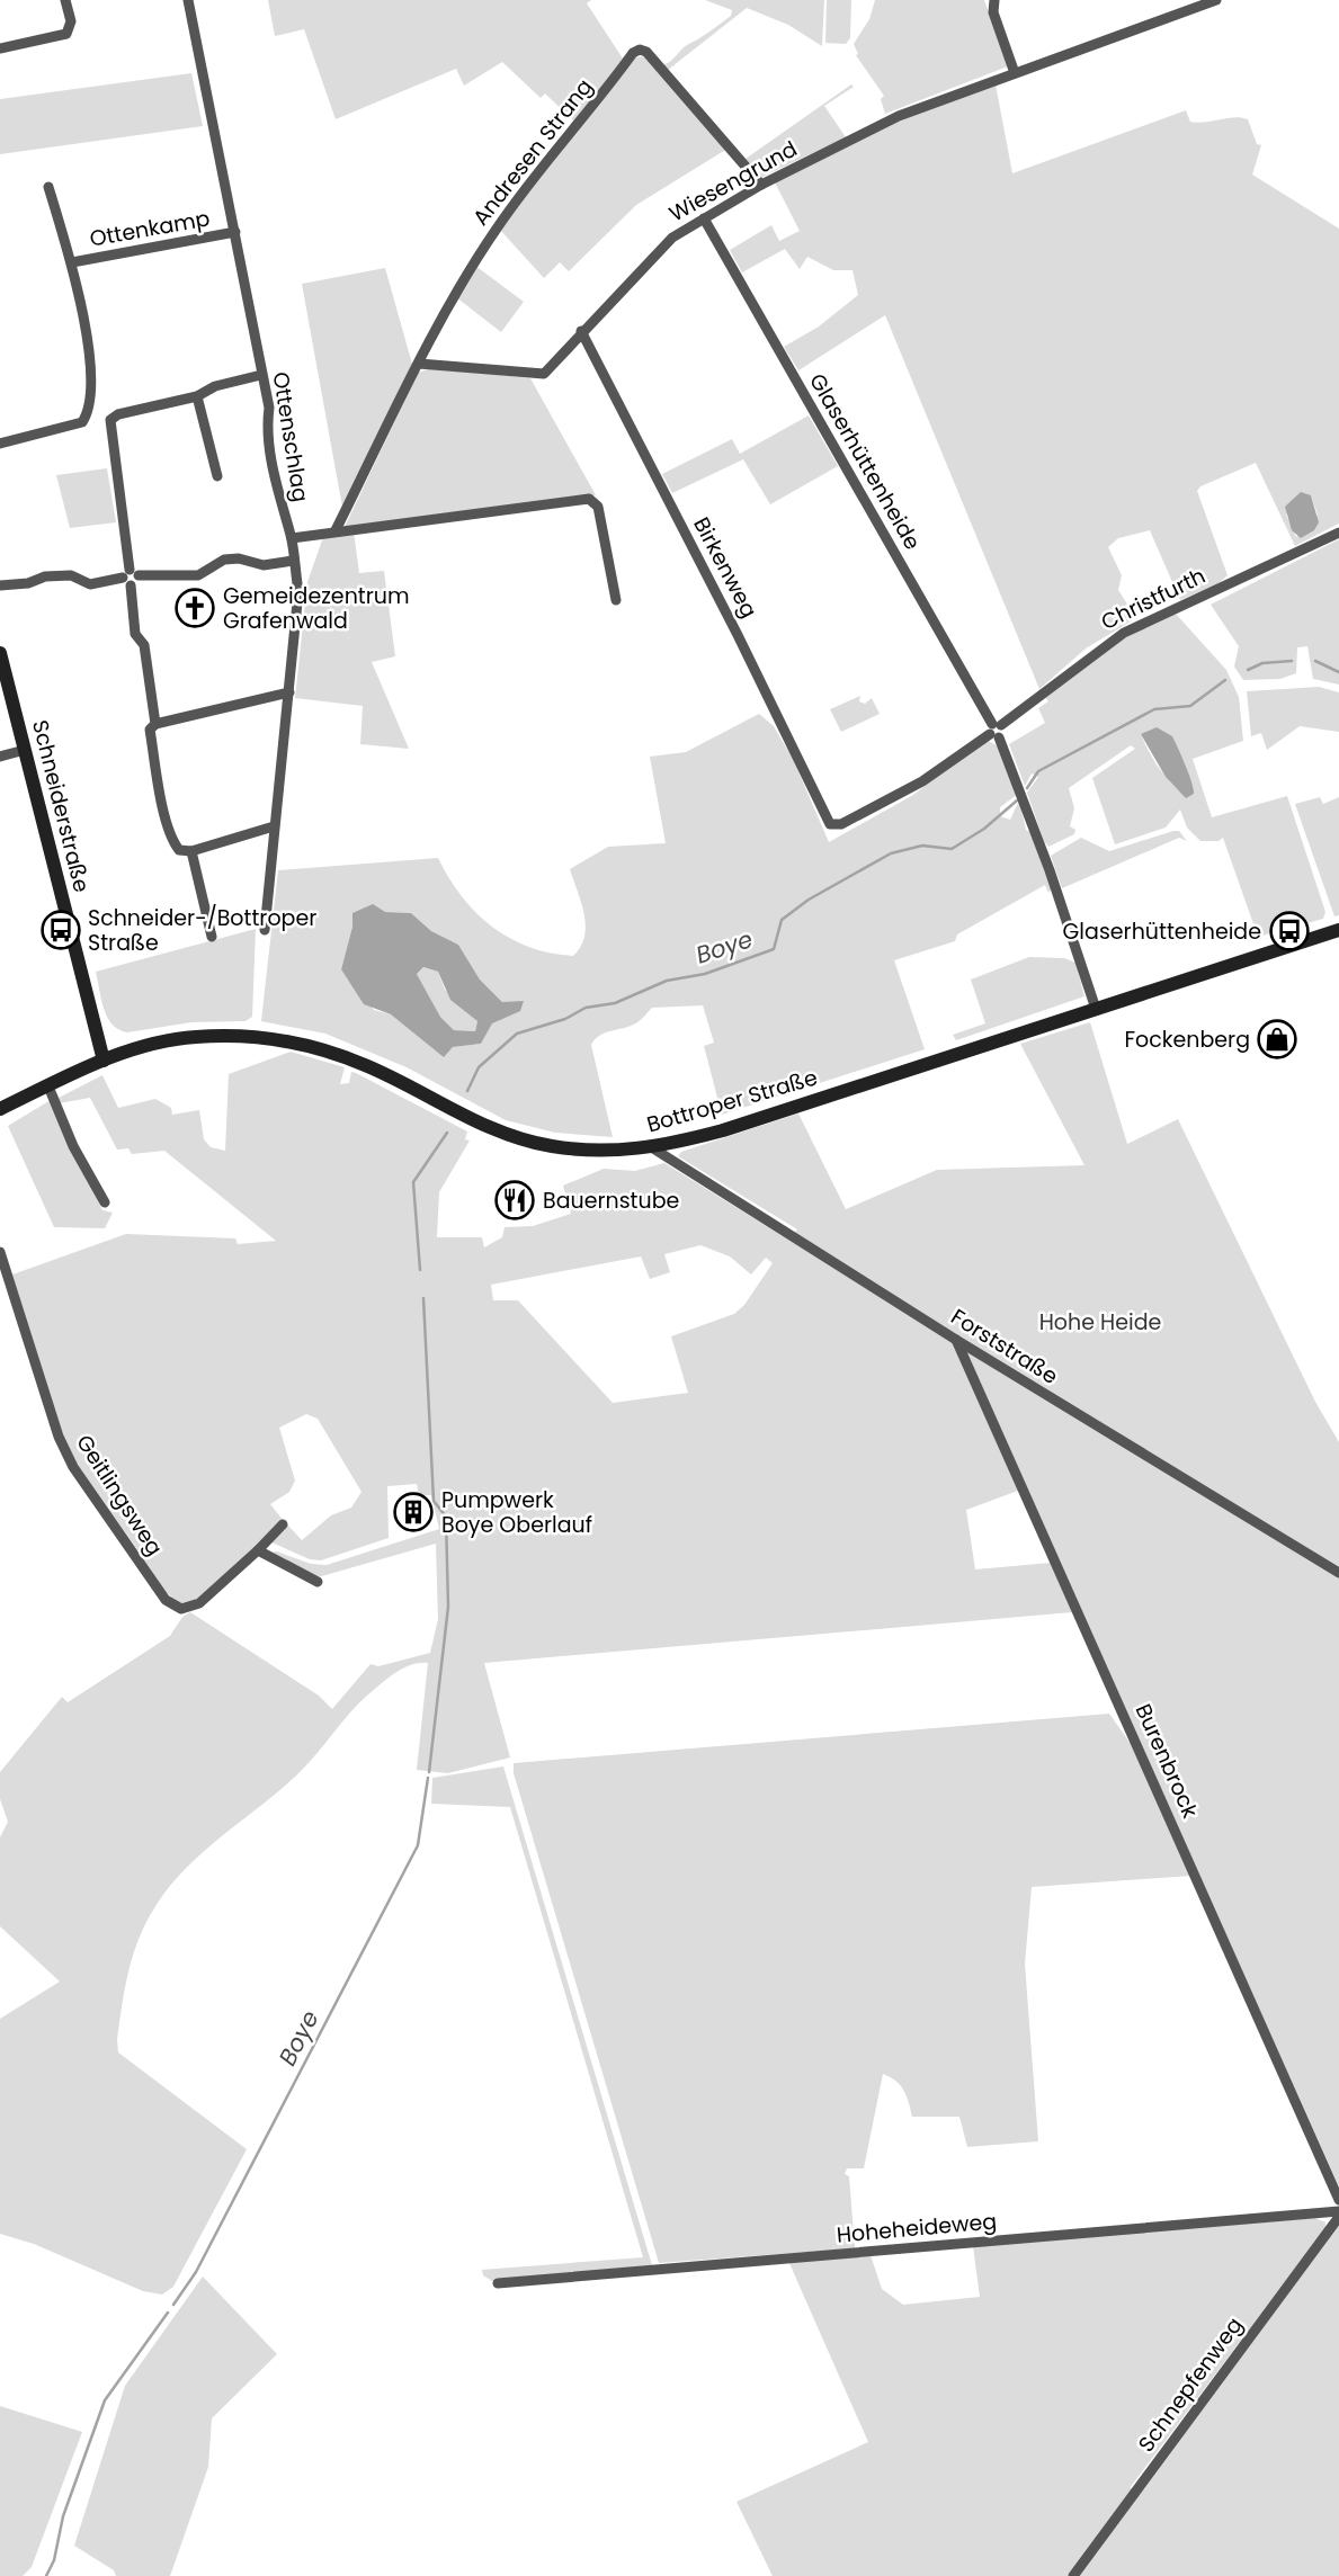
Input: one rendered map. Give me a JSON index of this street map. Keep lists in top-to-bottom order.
{
  "streets": {
    "main road": ["Schneiderstraße", "Bottroper Straße"],
    "street": [
      "Andresen Strang",
      "Wiesengrund",
      "Ottenkamp",
      "Ottenschlag",
      "Glaserhüttenheide",
      "Birkenweg",
      "Christfurth",
      "Forststraße",
      "Geitlingsweg",
      "Burenbrock",
      "Hoheheideweg",
      "Schnepfenweg"
    ]
  },
  "crossings": [
    ["Andresen Strang", "Wiesengrund"],
    ["Wiesengrund", "Glaserhüttenheide"],
    ["Wiesengrund", "Birkenweg"],
    ["Ottenkamp", "Ottenschlag"],
    ["Glaserhüttenheide", "Christfurth"],
    ["Glaserhüttenheide", "Bottroper Straße"],
    ["Birkenweg", "Christfurth"],
    ["Schneiderstraße", "Bottroper Straße"],
    ["Bottroper Straße", "Forststraße"],
    ["Forststraße", "Burenbrock"],
    ["Hoheheideweg", "Schnepfenweg"]
  ],
  "water": ["Boye"],
  "parks": ["Hohe Heide"],
  "places": {
    "church": ["Gemeidezentrum Grafenwald"],
    "bus stop": ["Schneider-/Bottroper Straße", "Glaserhüttenheide"],
    "shop": ["Fockenberg"],
    "restaurant": ["Bauernstube"],
    "building": ["Pumpwerk Boye Oberlauf"]
  }
}
